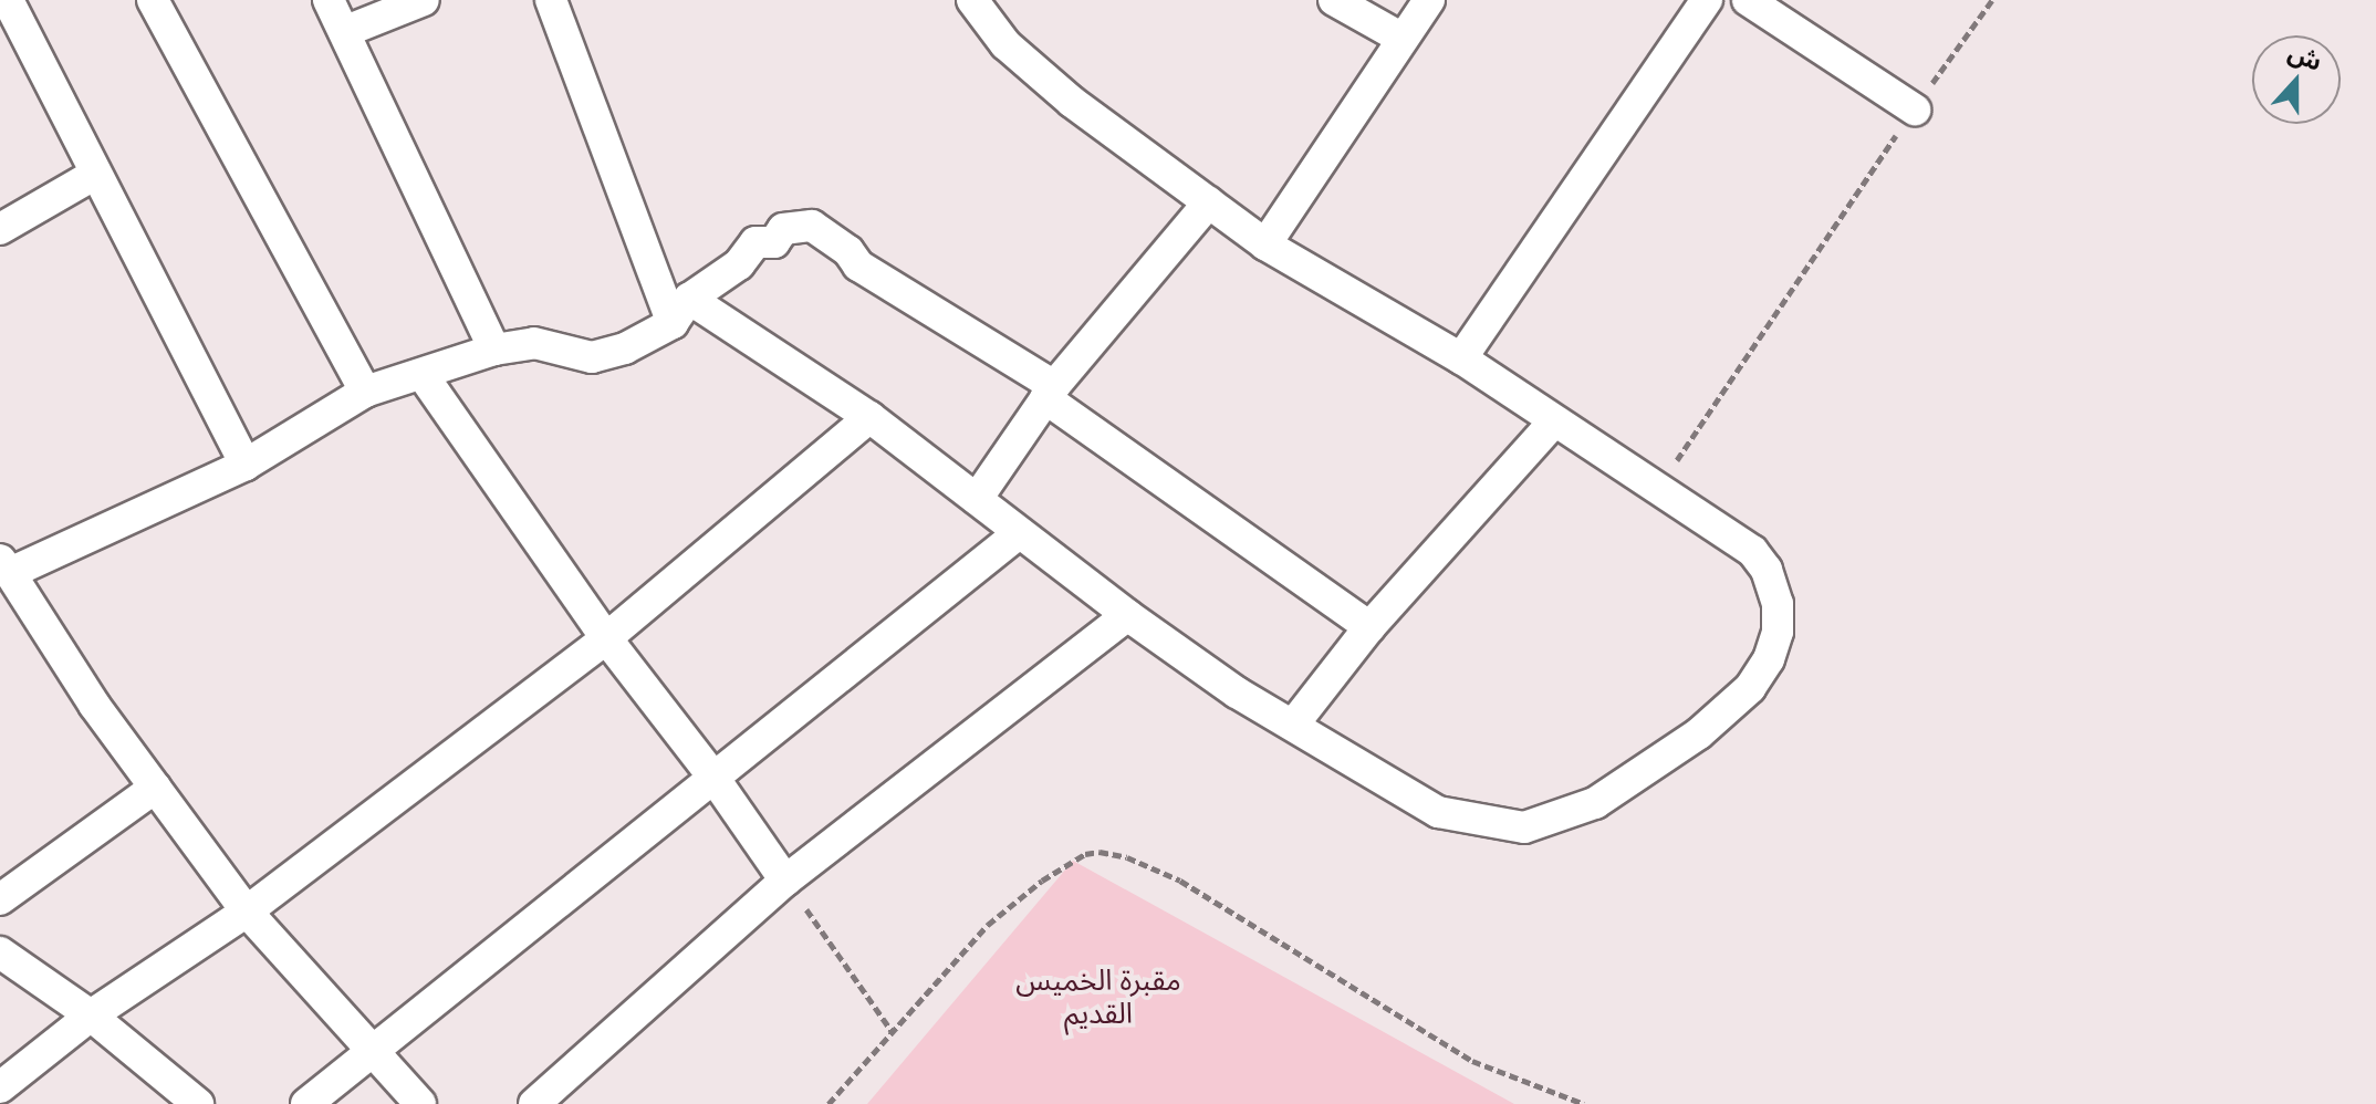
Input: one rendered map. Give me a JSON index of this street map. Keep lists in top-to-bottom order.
{
  "parks": ["مقبرة الخميس القديم"],
  "north": "top"
}
